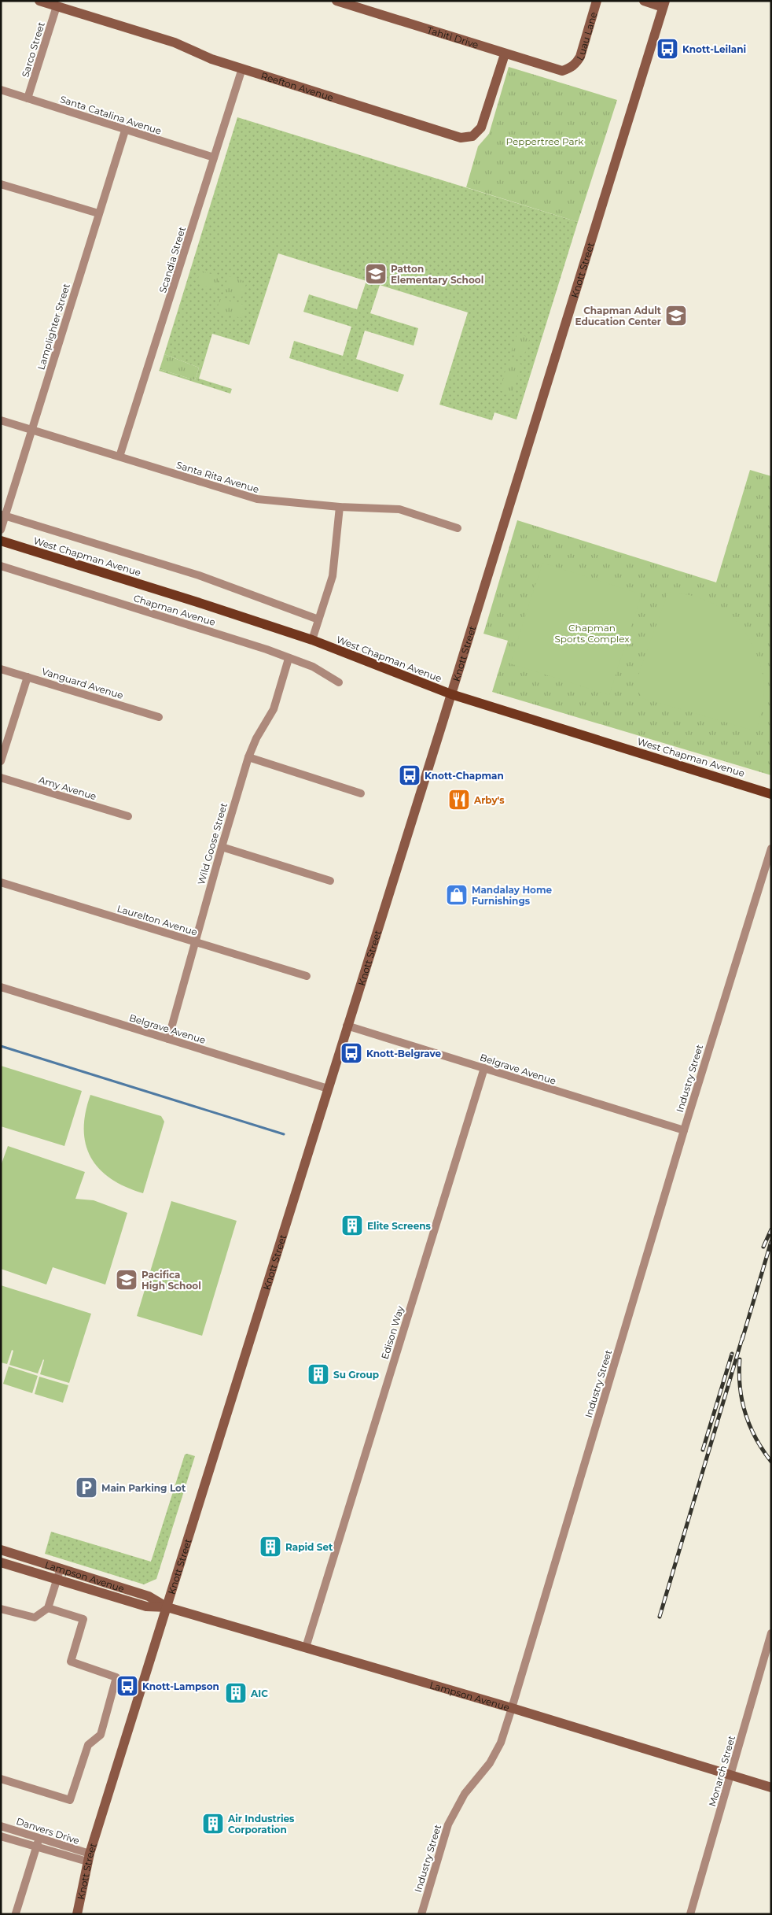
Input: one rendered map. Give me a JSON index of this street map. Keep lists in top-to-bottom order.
{
  "streets": {
    "main road": [
      "Luau Lane",
      "Tahiti Drive",
      "Reefton Avenue",
      "Knott Street",
      "West Chapman Avenue",
      "Lampson Avenue"
    ],
    "street": [
      "Sarco Street",
      "Santa Catalina Avenue",
      "Scandia Street",
      "Lamplighter Street",
      "Santa Rita Avenue",
      "Chapman Avenue",
      "Vanguard Avenue",
      "Amy Avenue",
      "Wild Goose Street",
      "Laurelton Avenue",
      "Belgrave Avenue",
      "Industry Street",
      "Edison Way",
      "Monarch Street",
      "Danvers Drive"
    ]
  },
  "crossings": [
    ["Luau Lane", "Tahiti Drive"],
    ["Tahiti Drive", "Reefton Avenue"],
    ["Sarco Street", "Reefton Avenue"],
    ["Sarco Street", "Santa Catalina Avenue"],
    ["Reefton Avenue", "Scandia Street"],
    ["Santa Catalina Avenue", "Scandia Street"],
    ["Santa Catalina Avenue", "Lamplighter Street"],
    ["Scandia Street", "Santa Rita Avenue"],
    ["Knott Street", "West Chapman Avenue"],
    ["Knott Street", "Belgrave Avenue"],
    ["Knott Street", "Lampson Avenue"],
    ["Knott Street", "Danvers Drive"],
    ["Lamplighter Street", "Santa Rita Avenue"],
    ["Chapman Avenue", "Wild Goose Street"],
    ["Wild Goose Street", "Laurelton Avenue"],
    ["Wild Goose Street", "Belgrave Avenue"],
    ["Belgrave Avenue", "Industry Street"],
    ["Belgrave Avenue", "Edison Way"],
    ["Industry Street", "Lampson Avenue"],
    ["Edison Way", "Lampson Avenue"],
    ["Lampson Avenue", "Monarch Street"]
  ],
  "parks": ["Peppertree Park", "Chapman Sports Complex"],
  "places": {
    "bus stop": [
      "Knott-Leilani",
      "Knott-Chapman",
      "Knott-Belgrave",
      "Knott-Lampson"
    ],
    "school or university": ["Patton Elementary School", "Chapman Adult Education Center", "Pacifica High School"],
    "restaurant": ["Arby's"],
    "shop": ["Mandalay Home Furnishings"],
    "building": [
      "Elite Screens",
      "Su Group",
      "Rapid Set",
      "AIC",
      "Air Industries Corporation"
    ],
    "parking": ["Main Parking Lot"]
  }
}
